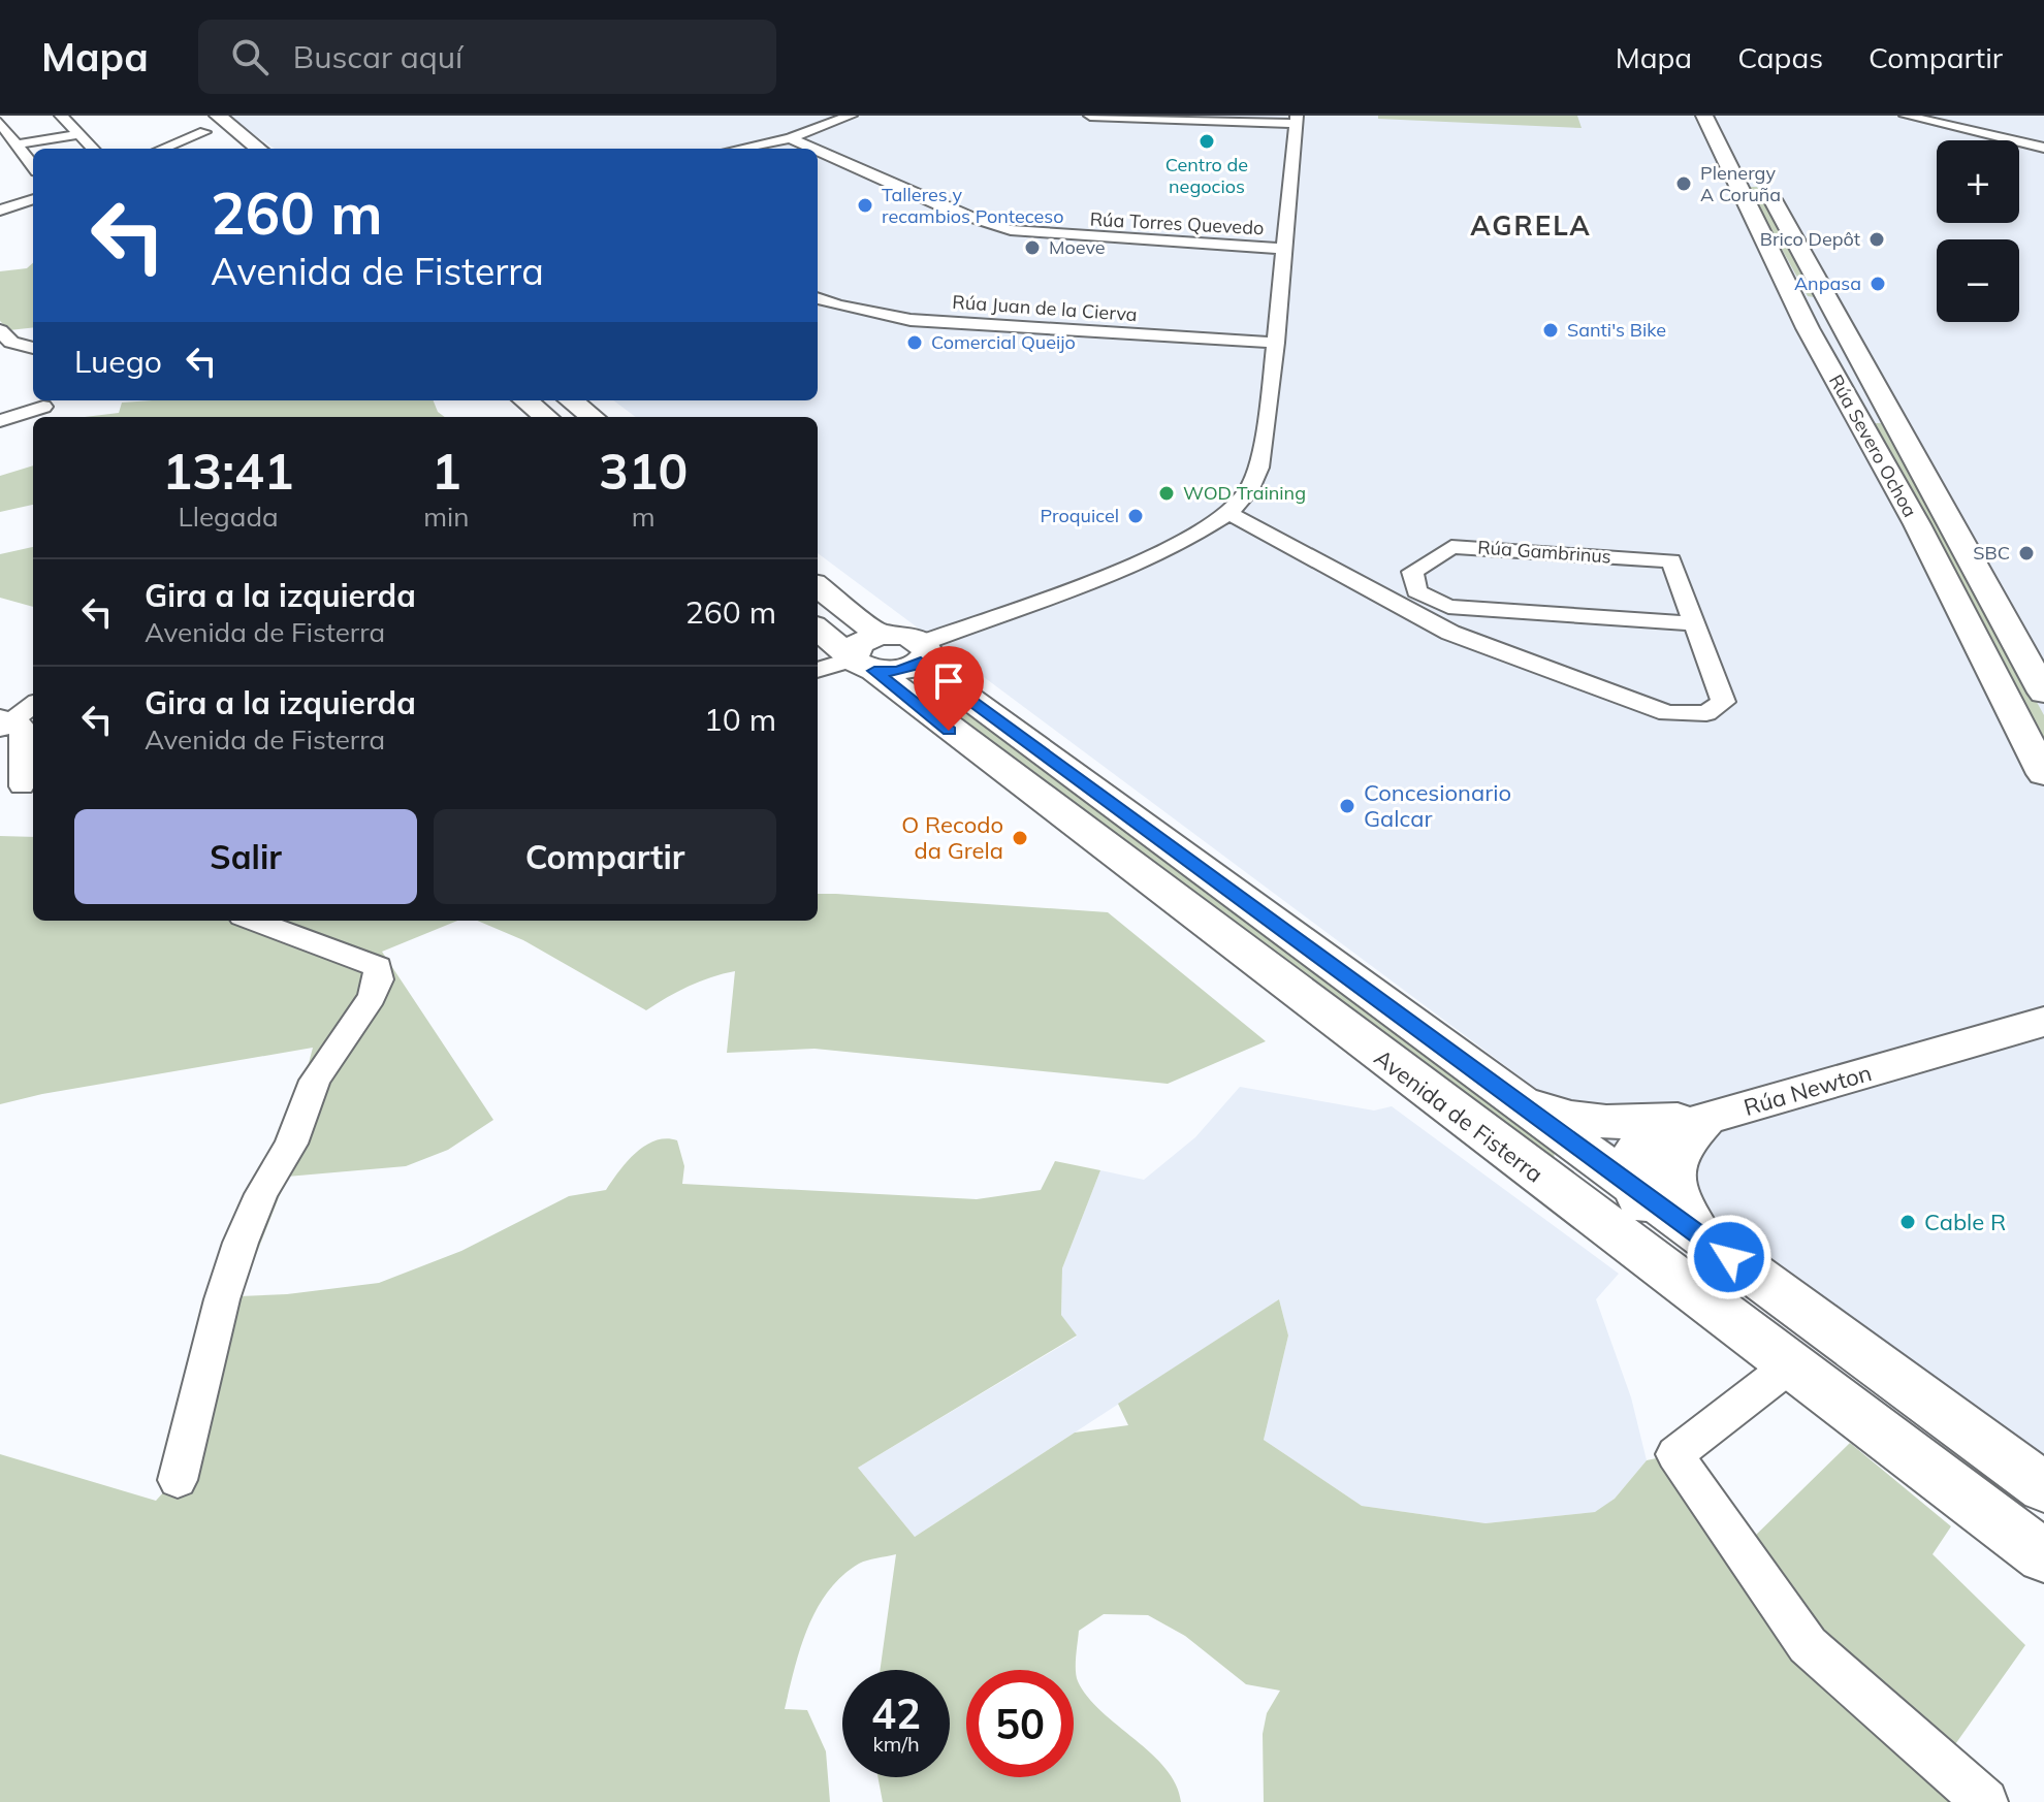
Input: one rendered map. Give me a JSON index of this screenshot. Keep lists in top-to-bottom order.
{
  "streets": {
    "main road": ["Rúa Severo Ochoa", "Rúa Newton", "Avenida de Fisterra"],
    "street": ["Rúa Torres Quevedo", "Rúa Juan de la Cierva", "Rúa Gambrinus"]
  },
  "crossings": [
    ["Rúa Newton", "Avenida de Fisterra"]
  ],
  "districts": ["AGRELA"],
  "places": [
    "Centro de negocios",
    "Plenergy A Coruña",
    "Talleres y recambios Ponteceso",
    "Brico Depôt",
    "Moeve",
    "Anpasa",
    "Santi's Bike",
    "Comercial Queijo",
    "WOD Training",
    "Proquicel",
    "SBC",
    "Concesionario Galcar",
    "O Recodo da Grela",
    "Cable R"
  ],
  "page": {
    "header": "Mapa",
    "search": "Buscar aquí",
    "nav": ["Mapa", "Capas", "Compartir"],
    "map_buttons": ["+", "−"],
    "turn": ["260 m", "Avenida de Fisterra"],
    "then": "Luego",
    "eta": [
      "13:41",
      "Llegada",
      "1",
      "min",
      "310",
      "m"
    ],
    "list": [
      {
        "name": "Gira a la izquierda",
        "note": "Avenida de Fisterra",
        "value": "260 m"
      },
      {
        "name": "Gira a la izquierda",
        "note": "Avenida de Fisterra",
        "value": "10 m"
      }
    ],
    "buttons": ["Salir", "Compartir"],
    "speed": "42 km/h",
    "limit": "50"
  }
}
